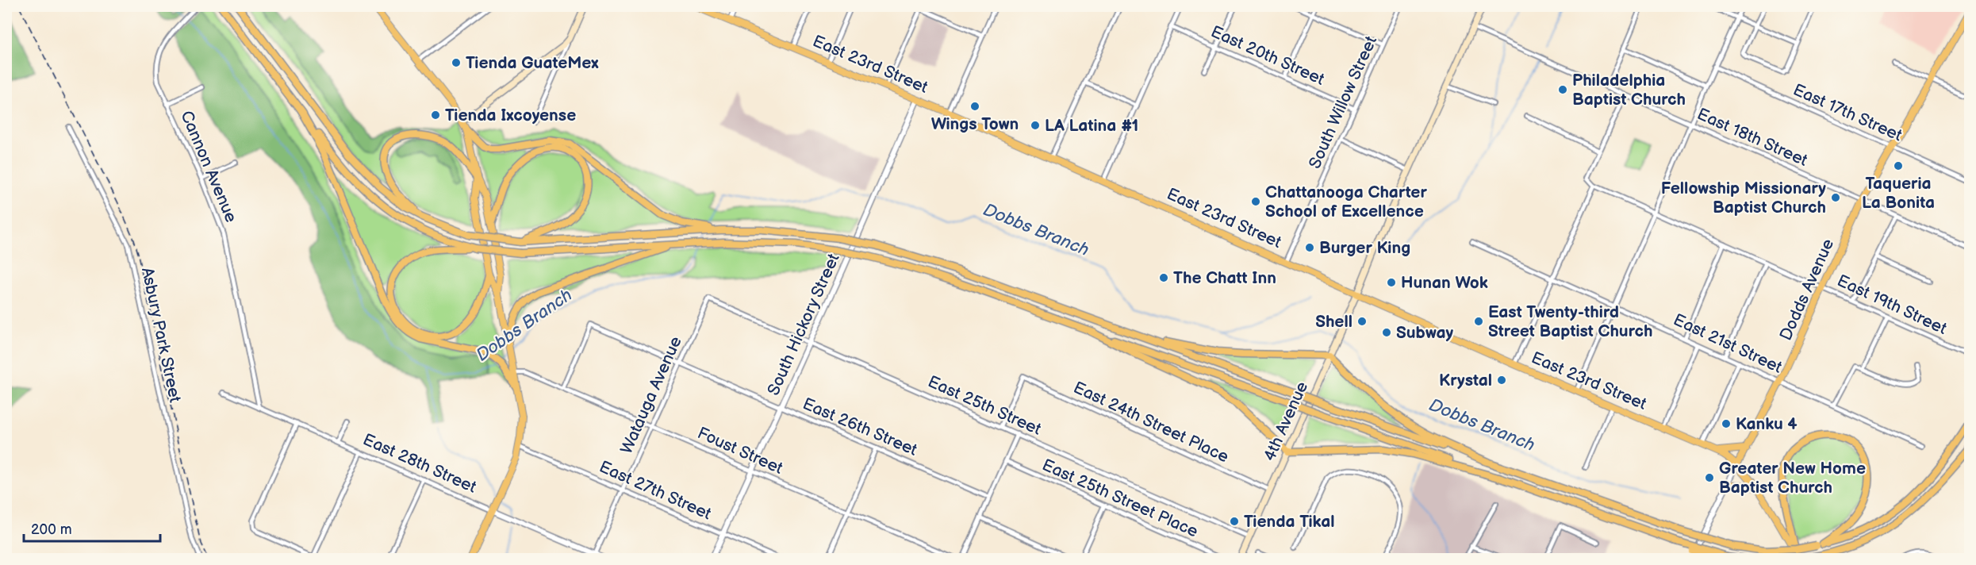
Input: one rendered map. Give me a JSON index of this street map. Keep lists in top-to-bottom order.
{
  "streets": {
    "main road": ["East 23rd Street", "Dodds Avenue", "4th Avenue"],
    "street": [
      "East 20th Street",
      "South Willow Street",
      "East 17th Street",
      "East 18th Street",
      "Cannon Avenue",
      "East 19th Street",
      "South Hickory Street",
      "Asbury Park Street",
      "East 21st Street",
      "Watauga Avenue",
      "East 25th Street",
      "East 24th Street Place",
      "East 26th Street",
      "Foust Street",
      "East 28th Street",
      "East 27th Street",
      "East 25th Street Place"
    ]
  },
  "crossings": [
    ["East 20th Street", "South Willow Street"],
    ["East 23rd Street", "South Willow Street"],
    ["East 23rd Street", "Dodds Avenue"],
    ["East 23rd Street", "South Hickory Street"],
    ["East 23rd Street", "4th Avenue"],
    ["East 17th Street", "Dodds Avenue"],
    ["East 18th Street", "Dodds Avenue"],
    ["East 18th Street", "4th Avenue"],
    ["Cannon Avenue", "East 28th Street"],
    ["Dodds Avenue", "East 19th Street"],
    ["Dodds Avenue", "East 21st Street"],
    ["South Hickory Street", "East 25th Street"],
    ["South Hickory Street", "East 26th Street"],
    ["South Hickory Street", "Foust Street"],
    ["South Hickory Street", "East 27th Street"],
    ["Watauga Avenue", "East 25th Street"],
    ["Watauga Avenue", "East 26th Street"],
    ["Watauga Avenue", "Foust Street"],
    ["Watauga Avenue", "East 28th Street"],
    ["Watauga Avenue", "East 27th Street"],
    ["East 25th Street", "4th Avenue"],
    ["East 25th Street", "East 24th Street Place"],
    ["4th Avenue", "East 24th Street Place"],
    ["East 26th Street", "Foust Street"]
  ],
  "water": ["Dobbs Branch"],
  "places": [
    "Tienda GuateMex",
    "Philadelphia Baptist Church",
    "Wings Town",
    "Tienda Ixcoyense",
    "LA Latina #1",
    "Taqueria La Bonita",
    "Fellowship Missionary Baptist Church",
    "Chattanooga Charter School of Excellence",
    "Burger King",
    "The Chatt Inn",
    "Hunan Wok",
    "Shell",
    "East Twenty-third Street Baptist Church",
    "Subway",
    "Krystal",
    "Kanku 4",
    "Greater New Home Baptist Church",
    "Tienda Tikal"
  ],
  "scale_bar": "200 m"
}
